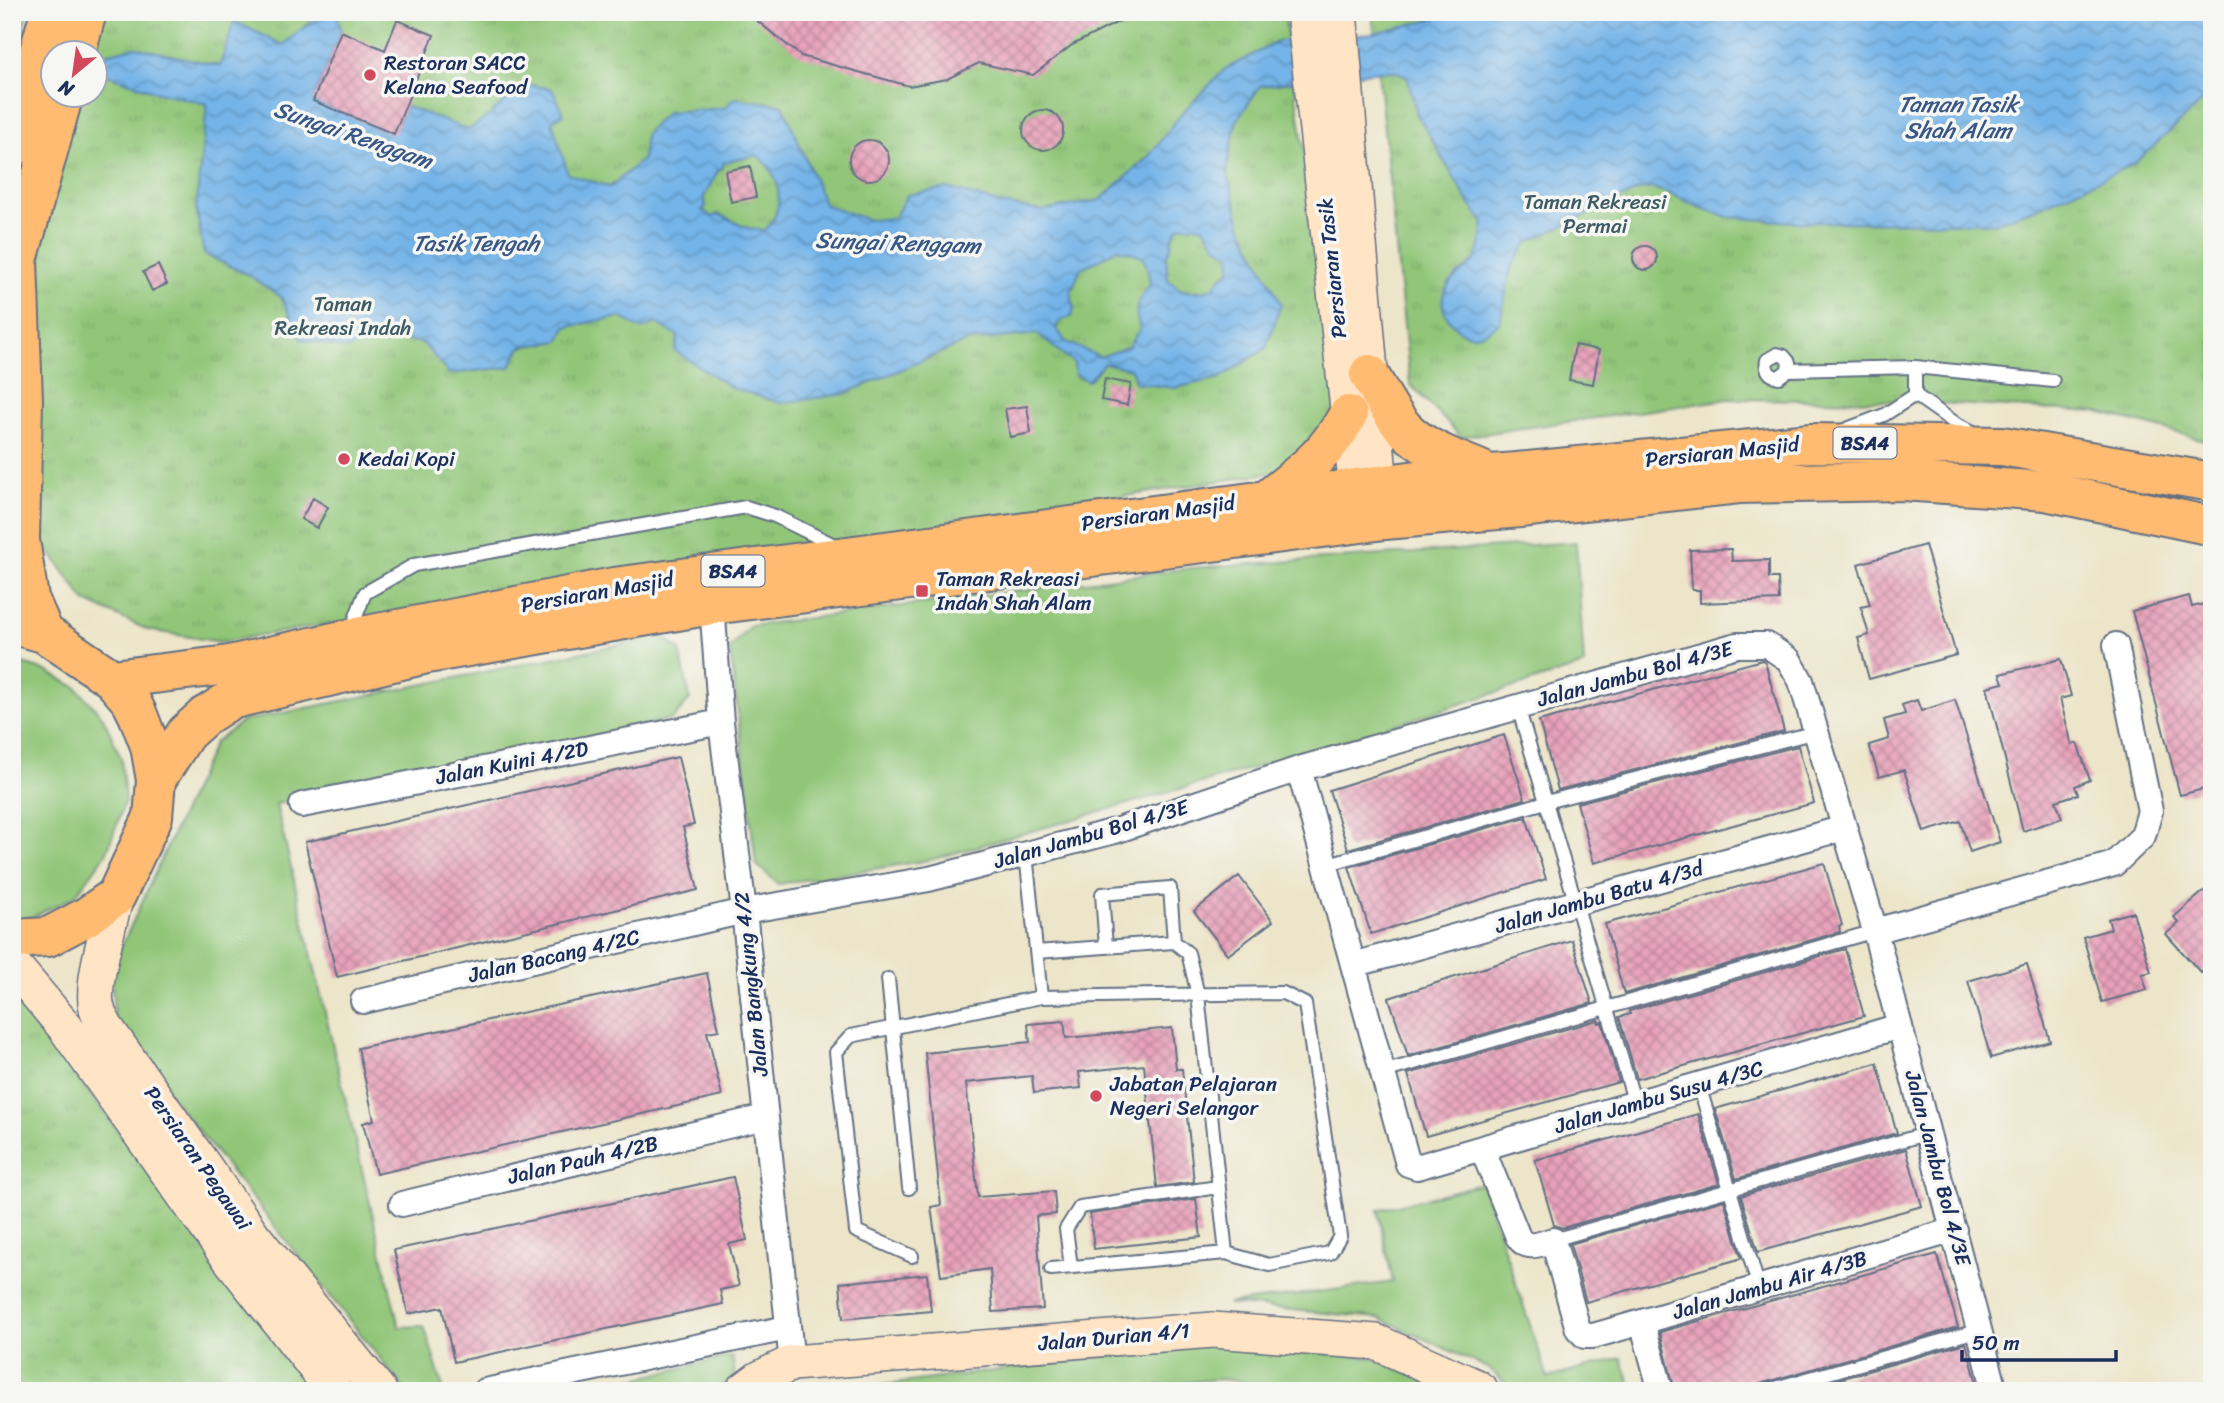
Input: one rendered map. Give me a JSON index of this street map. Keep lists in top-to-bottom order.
{
  "streets": {
    "main road": [
      "Persiaran Tasik",
      "BSA4",
      "Persiaran Masjid",
      "Persiaran Pegawai",
      "Jalan Durian 4/1"
    ],
    "street": [
      "Jalan Jambu Bol 4/3E",
      "Jalan Kuini 4/2D",
      "Jalan Jambu Batu 4/3d",
      "Jalan Bacang 4/2C",
      "Jalan Bangkung 4/2",
      "Jalan Jambu Susu 4/3C",
      "Jalan Pauh 4/2B",
      "Jalan Jambu Air 4/3B"
    ]
  },
  "crossings": [
    ["Persiaran Tasik", "Persiaran Masjid"],
    ["Persiaran Masjid", "Jalan Bangkung 4/2"],
    ["Jalan Jambu Bol 4/3E", "Jalan Jambu Batu 4/3d"],
    ["Jalan Jambu Bol 4/3E", "Jalan Bacang 4/2C"],
    ["Jalan Jambu Bol 4/3E", "Jalan Bangkung 4/2"],
    ["Jalan Jambu Bol 4/3E", "Jalan Jambu Susu 4/3C"],
    ["Jalan Jambu Bol 4/3E", "Jalan Jambu Air 4/3B"],
    ["Jalan Kuini 4/2D", "Jalan Bangkung 4/2"],
    ["Jalan Bacang 4/2C", "Jalan Bangkung 4/2"],
    ["Jalan Bangkung 4/2", "Jalan Pauh 4/2B"],
    ["Jalan Bangkung 4/2", "Jalan Durian 4/1"]
  ],
  "water": ["Taman Tasik Shah Alam", "Sungai Renggam", "Tasik Tengah"],
  "parks": ["Taman Rekreasi Permai", "Taman Rekreasi Indah"],
  "places": {
    "other": ["Restoran SACC Kelana Seafood", "Kedai Kopi", "Jabatan Pelajaran Negeri Selangor"],
    "transit": ["Taman Rekreasi Indah Shah Alam"]
  },
  "scale_bar": "50 m",
  "north": "bottom left"
}
